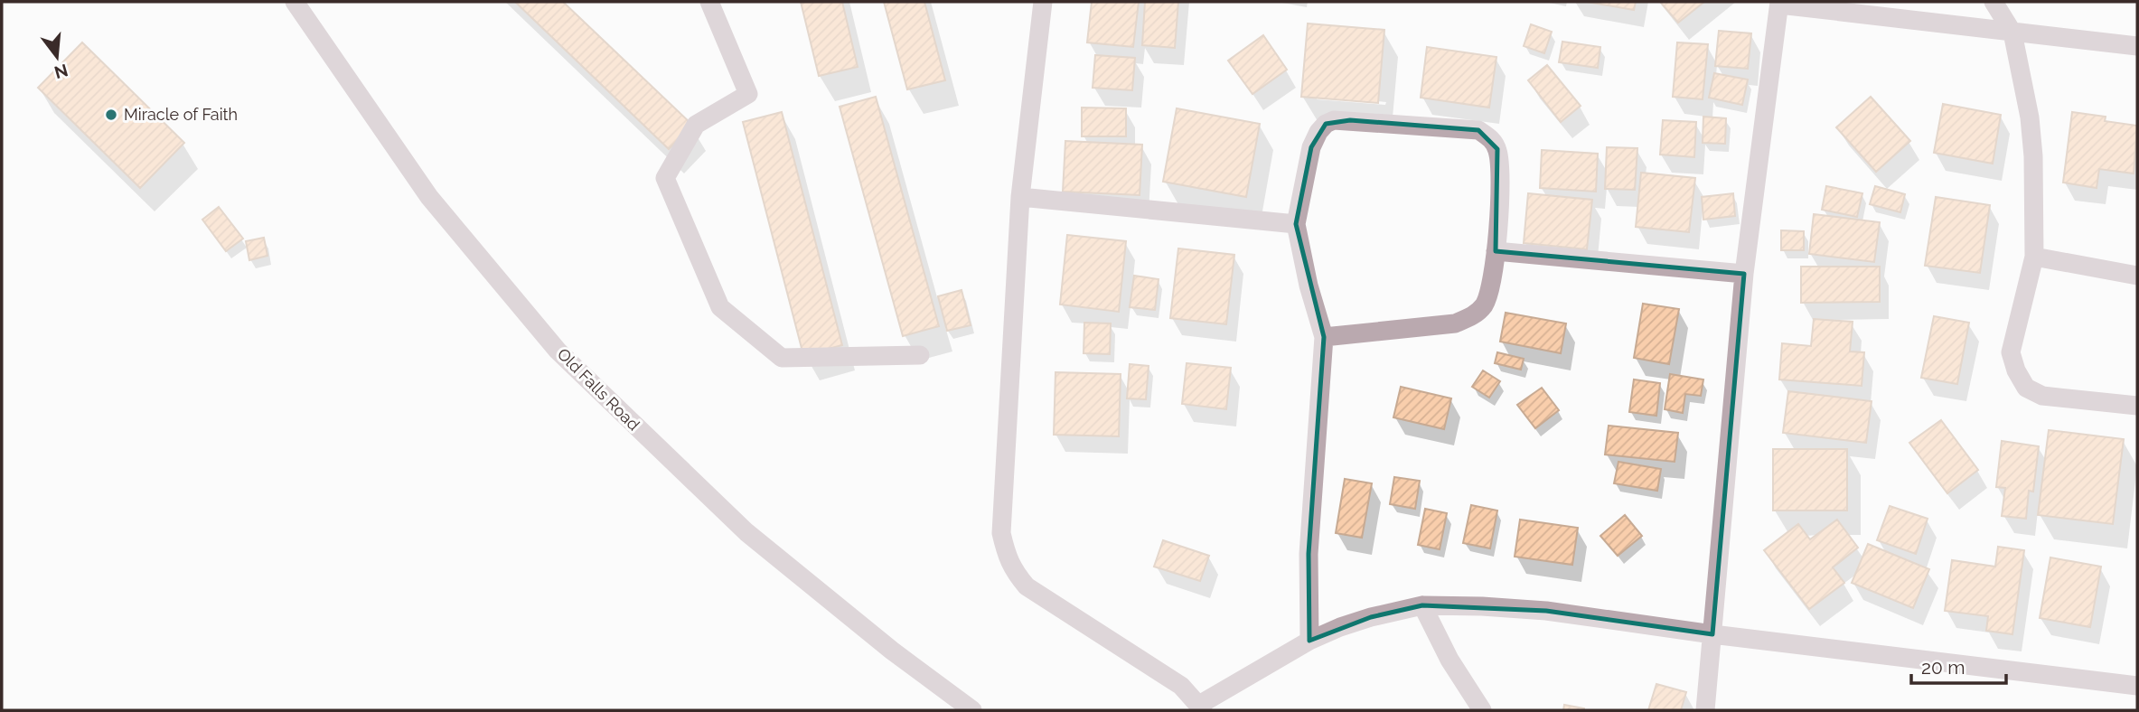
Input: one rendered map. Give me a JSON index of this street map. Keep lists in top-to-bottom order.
{
  "streets": {
    "street": ["Old Falls Road"]
  },
  "places": ["Miracle of Faith"],
  "scale_bar": "20 m",
  "north": "bottom"
}
